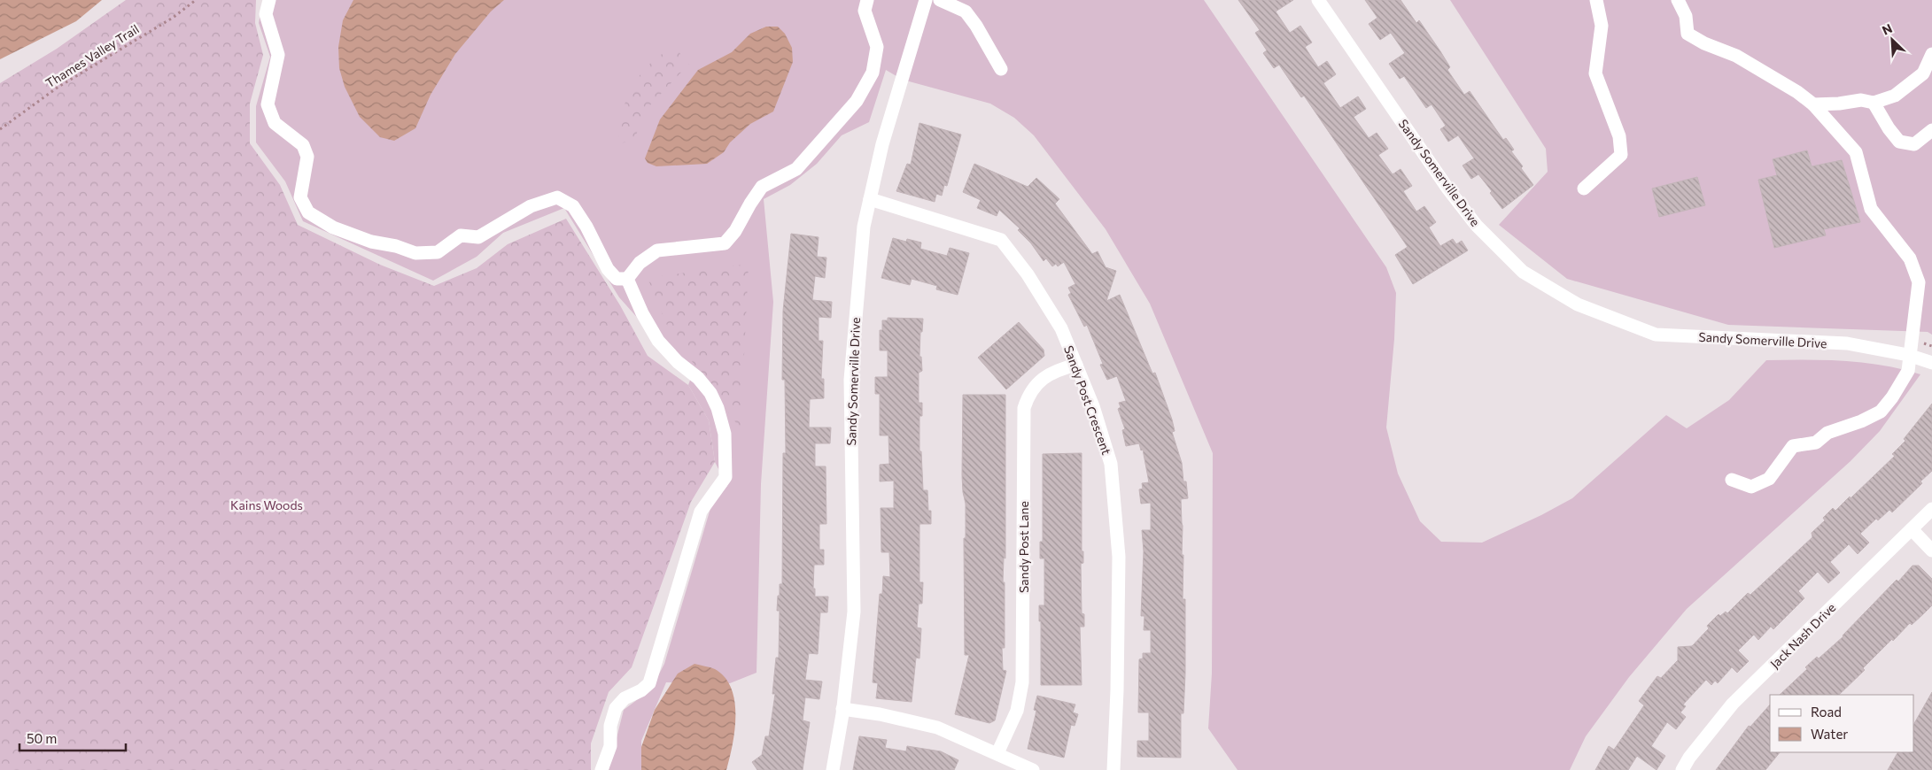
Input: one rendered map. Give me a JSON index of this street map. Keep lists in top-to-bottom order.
{
  "streets": {
    "street": [
      "Sandy Somerville Drive",
      "Sandy Post Crescent",
      "Sandy Post Lane",
      "Jack Nash Drive"
    ],
    "path": ["Thames Valley Trail"]
  },
  "crossings": [
    ["Sandy Somerville Drive", "Sandy Post Crescent"],
    ["Sandy Post Crescent", "Sandy Post Lane"]
  ],
  "parks": ["Kains Woods"],
  "legend": ["Road", "Water"],
  "scale_bar": "50 m",
  "north": "top left"
}
